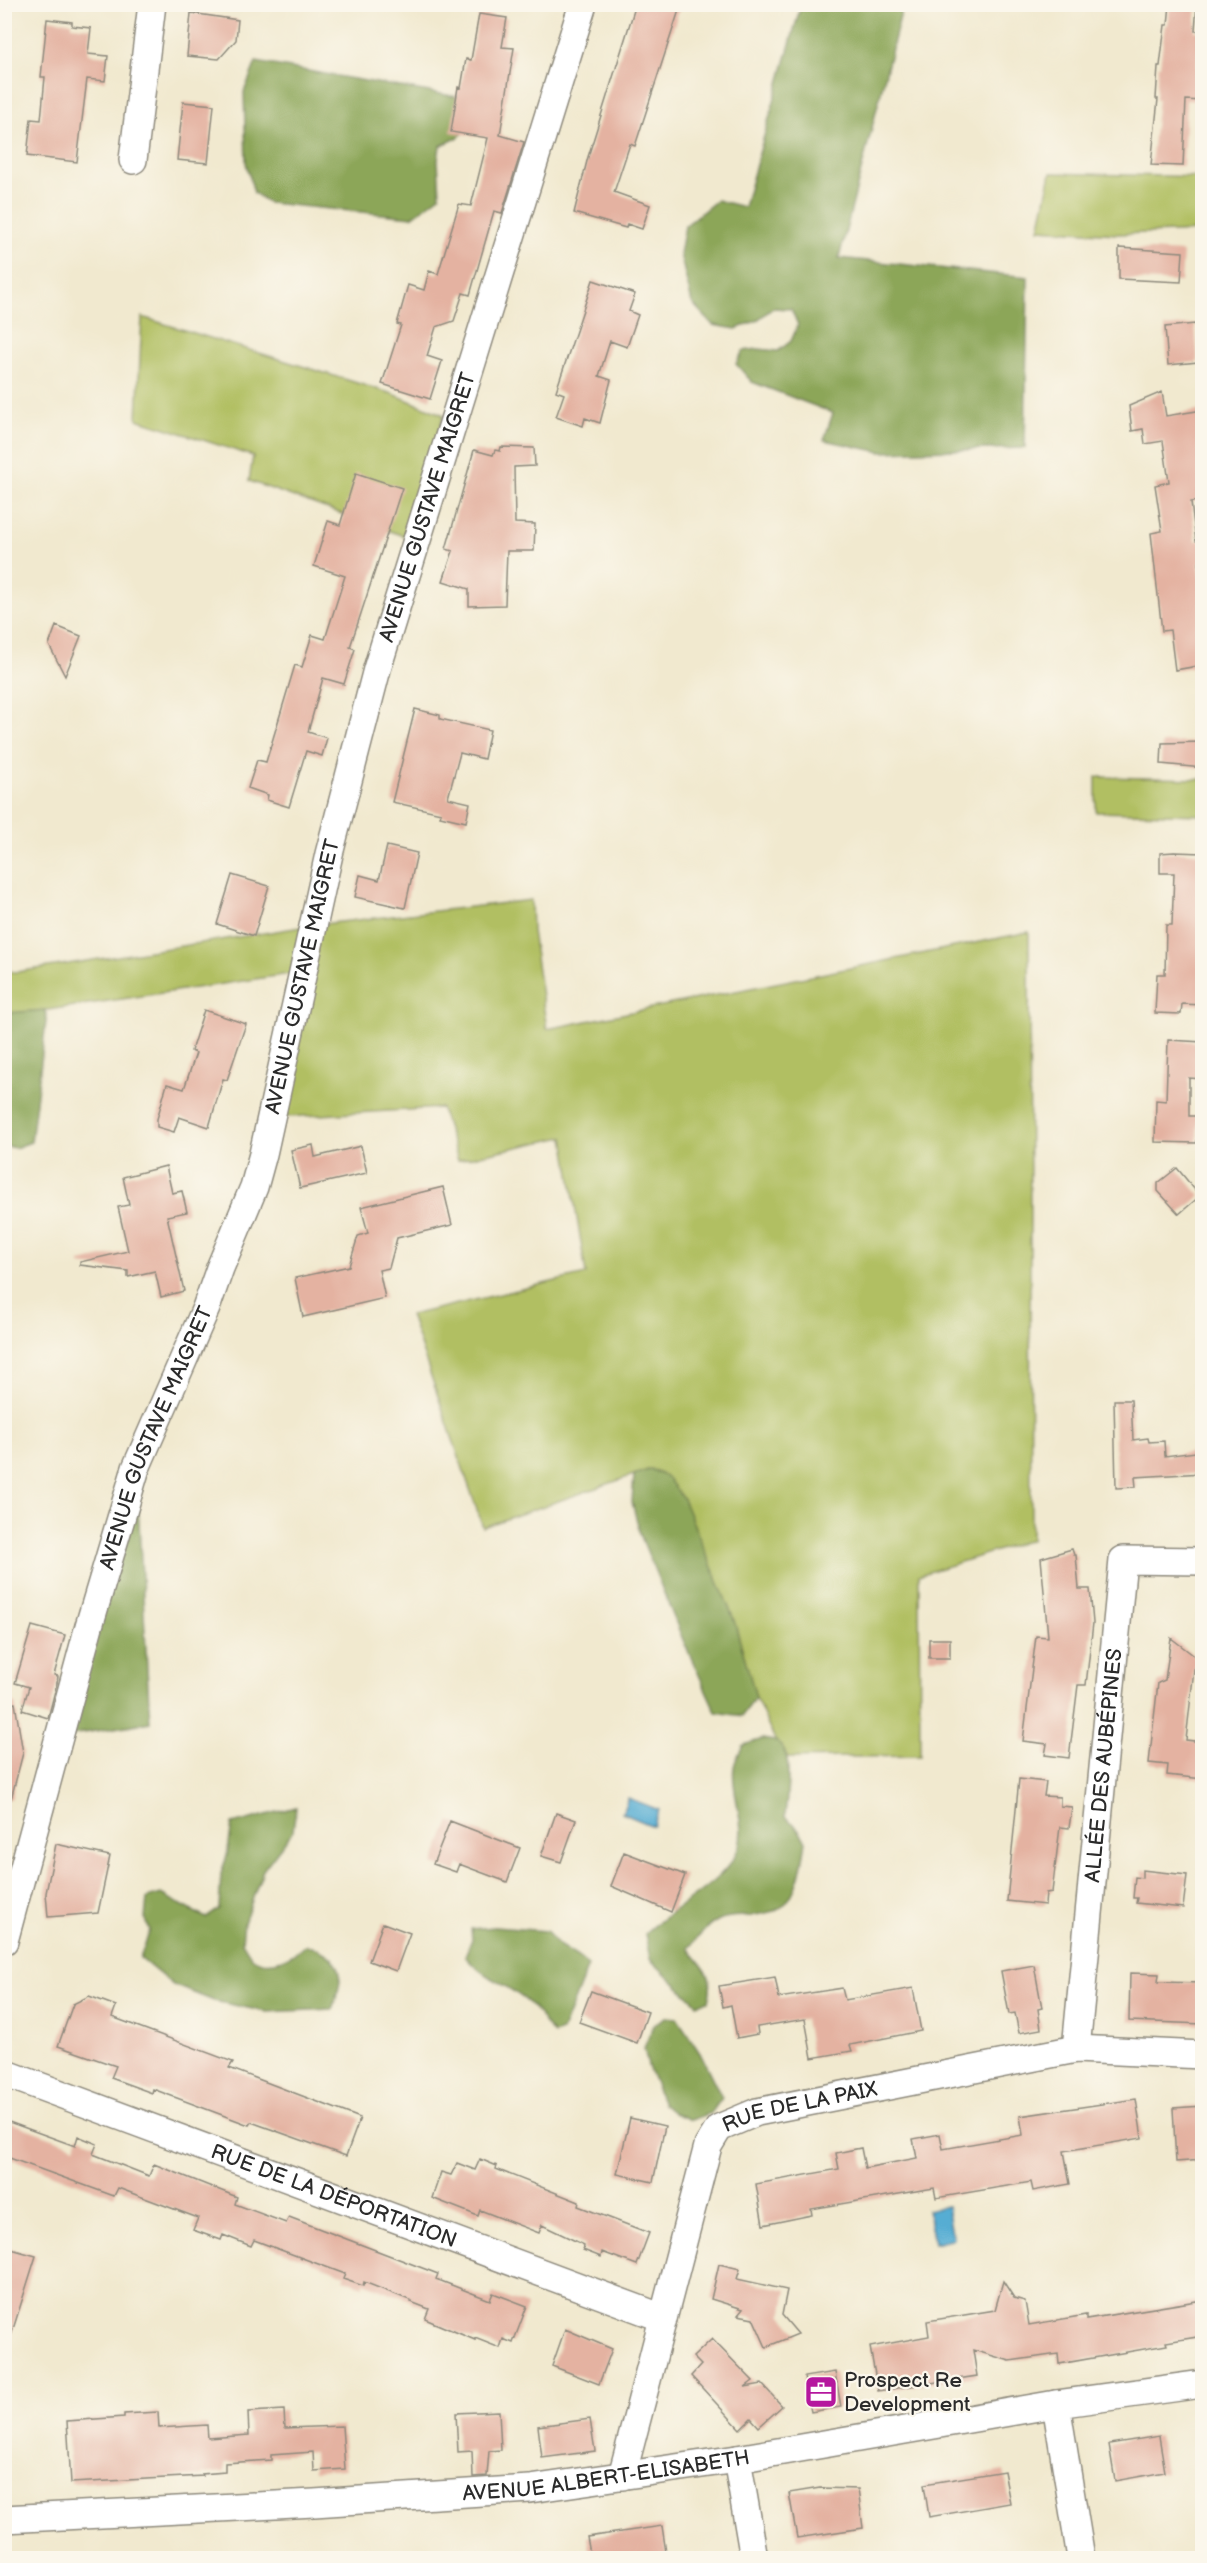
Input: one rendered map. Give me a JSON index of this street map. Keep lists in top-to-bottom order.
{
  "streets": {
    "street": [
      "AVENUE GUSTAVE MAIGRET",
      "ALLÉE DES AUBÉPINES",
      "RUE DE LA PAIX",
      "RUE DE LA DÉPORTATION",
      "AVENUE ALBERT-ELISABETH"
    ]
  },
  "crossings": [
    ["ALLÉE DES AUBÉPINES", "RUE DE LA PAIX"],
    ["RUE DE LA PAIX", "RUE DE LA DÉPORTATION"],
    ["RUE DE LA PAIX", "AVENUE ALBERT-ELISABETH"]
  ],
  "places": {
    "office": ["Prospect Re Development"]
  }
}
